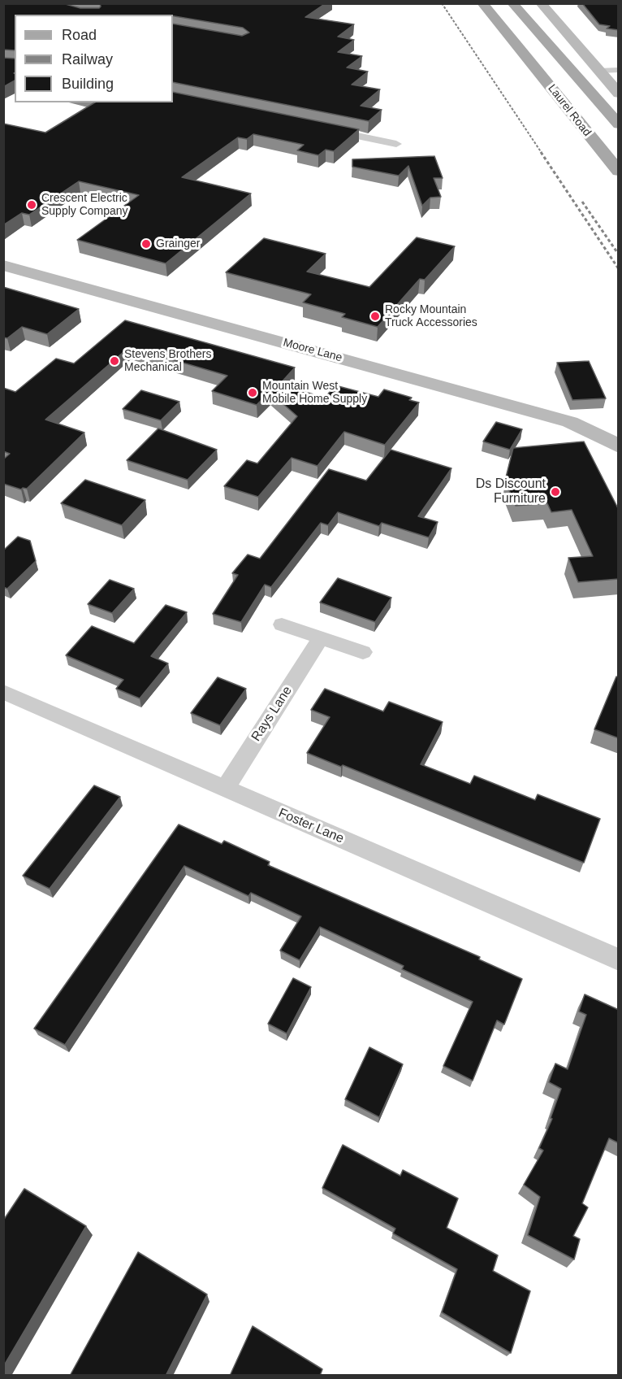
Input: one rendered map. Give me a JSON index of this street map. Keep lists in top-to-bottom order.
{
  "streets": {
    "main road": ["Laurel Road"],
    "street": ["Moore Lane", "Rays Lane", "Foster Lane"]
  },
  "crossings": [
    ["Rays Lane", "Foster Lane"]
  ],
  "places": [
    "Crescent Electric Supply Company",
    "Grainger",
    "Rocky Mountain Truck Accessories",
    "Stevens Brothers Mechanical",
    "Mountain West Mobile Home Supply",
    "Ds Discount Furniture"
  ],
  "legend": ["Road", "Railway", "Building"]
}
